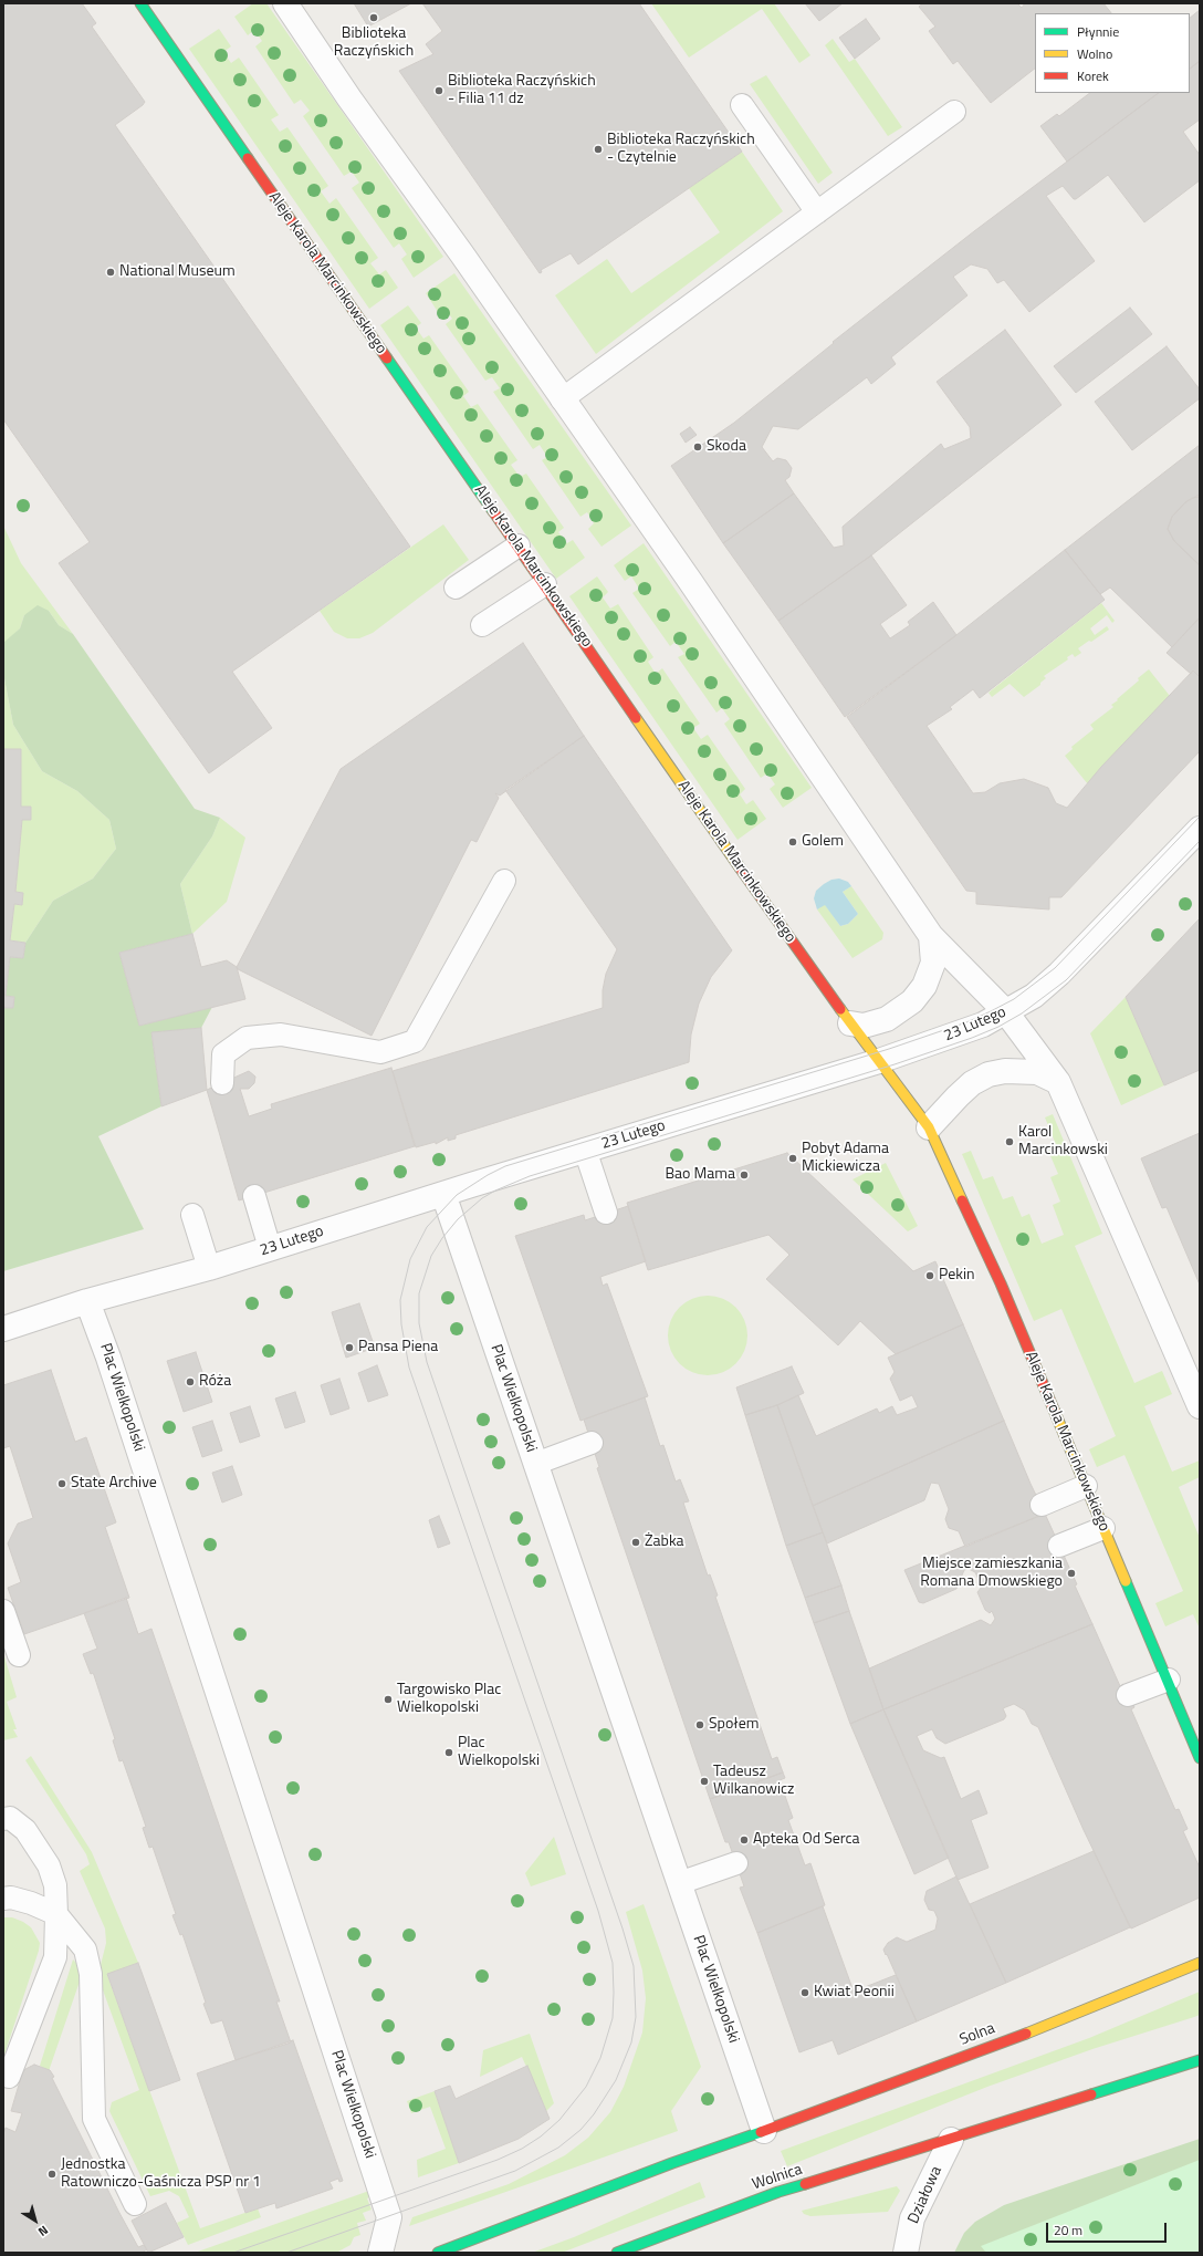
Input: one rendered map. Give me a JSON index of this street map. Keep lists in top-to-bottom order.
{
  "streets": {
    "street": [
      "Aleje Karola Marcinkowskiego",
      "23 Lutego",
      "Plac Wielkopolski",
      "Solna",
      "Wolnica",
      "Działowa"
    ]
  },
  "crossings": [
    ["Aleje Karola Marcinkowskiego", "23 Lutego"],
    ["23 Lutego", "Plac Wielkopolski"],
    ["Plac Wielkopolski", "Solna"],
    ["Wolnica", "Działowa"]
  ],
  "places": [
    "Biblioteka Raczyńskich",
    "Biblioteka Raczyńskich - Filia 11 dz",
    "Biblioteka Raczyńskich - Czytelnie",
    "National Museum",
    "Skoda",
    "Golem",
    "Karol Marcinkowski",
    "Pobyt Adama Mickiewicza",
    "Bao Mama",
    "Pekin",
    "Pansa Piena",
    "Róża",
    "State Archive",
    "Żabka",
    "Miejsce zamieszkania Romana Dmowskiego",
    "Targowisko Plac Wielkopolski",
    "Społem",
    "Plac Wielkopolski",
    "Tadeusz Wilkanowicz",
    "Apteka Od Serca",
    "Kwiat Peonii",
    "Jednostka Ratowniczo-Gaśnicza PSP nr 1"
  ],
  "legend": ["Płynnie", "Wolno", "Korek"],
  "scale_bar": "20 m",
  "north": "bottom right"
}
